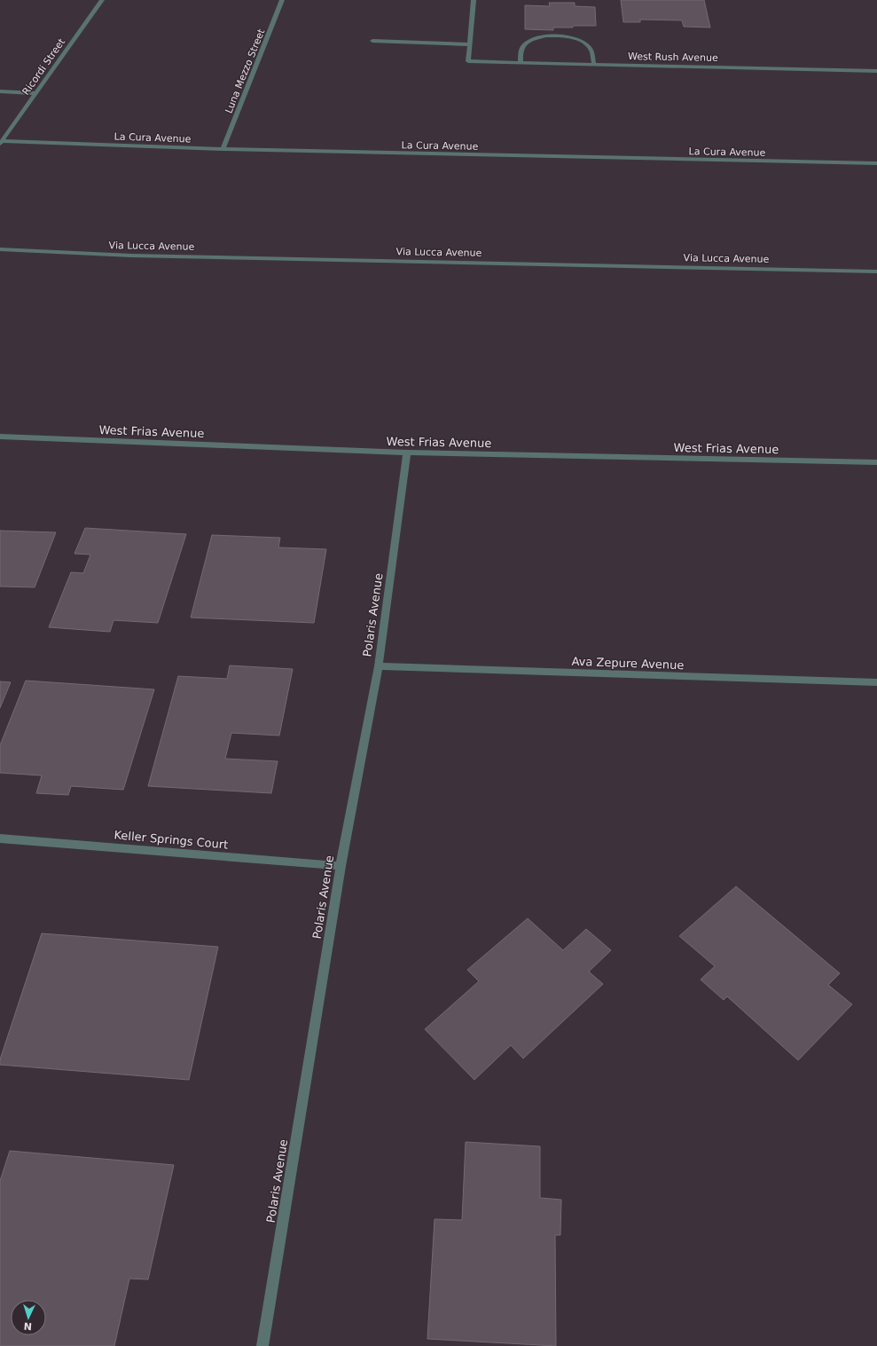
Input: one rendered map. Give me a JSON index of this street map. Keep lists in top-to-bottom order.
{
  "streets": {
    "street": [
      "West Rush Avenue",
      "Ricordi Street",
      "Luna Mezzo Street",
      "La Cura Avenue",
      "Via Lucca Avenue",
      "West Frias Avenue",
      "Polaris Avenue",
      "Ava Zepure Avenue",
      "Keller Springs Court"
    ]
  },
  "crossings": [
    ["Ricordi Street", "La Cura Avenue"],
    ["Luna Mezzo Street", "La Cura Avenue"],
    ["West Frias Avenue", "Polaris Avenue"],
    ["Polaris Avenue", "Ava Zepure Avenue"],
    ["Polaris Avenue", "Keller Springs Court"]
  ],
  "north": "bottom"
}
